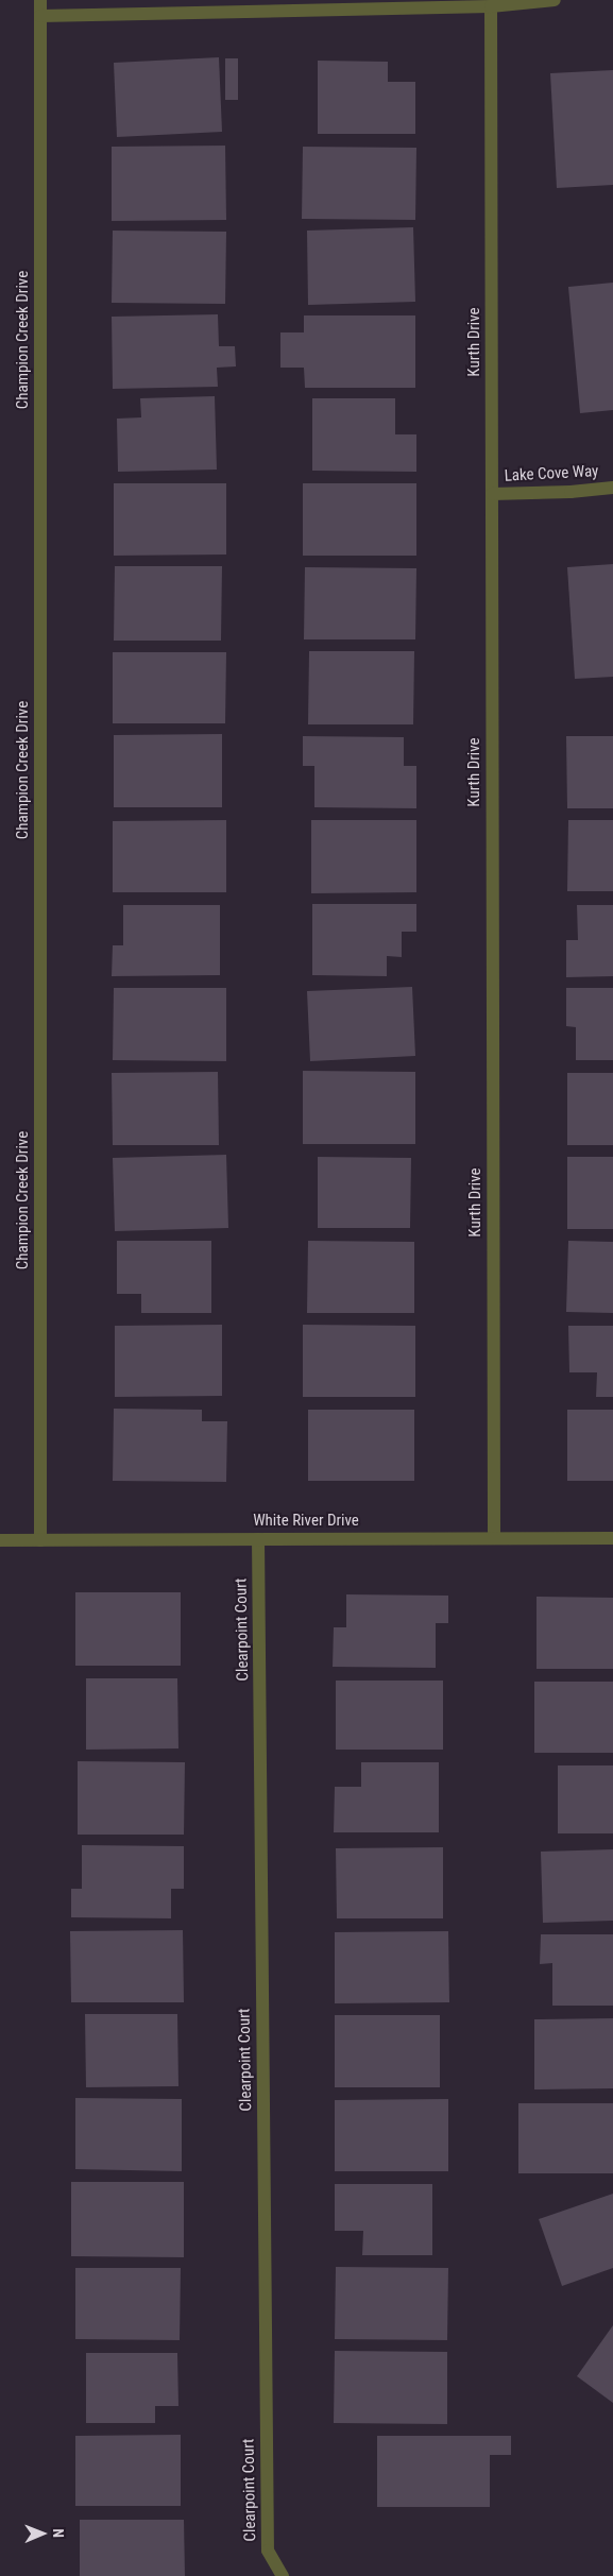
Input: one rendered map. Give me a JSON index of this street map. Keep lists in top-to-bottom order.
{
  "streets": {
    "street": [
      "Champion Creek Drive",
      "Kurth Drive",
      "Lake Cove Way",
      "White River Drive",
      "Clearpoint Court"
    ]
  },
  "crossings": [
    ["Champion Creek Drive", "White River Drive"],
    ["Kurth Drive", "Lake Cove Way"],
    ["Kurth Drive", "White River Drive"],
    ["White River Drive", "Clearpoint Court"]
  ],
  "north": "right"
}
